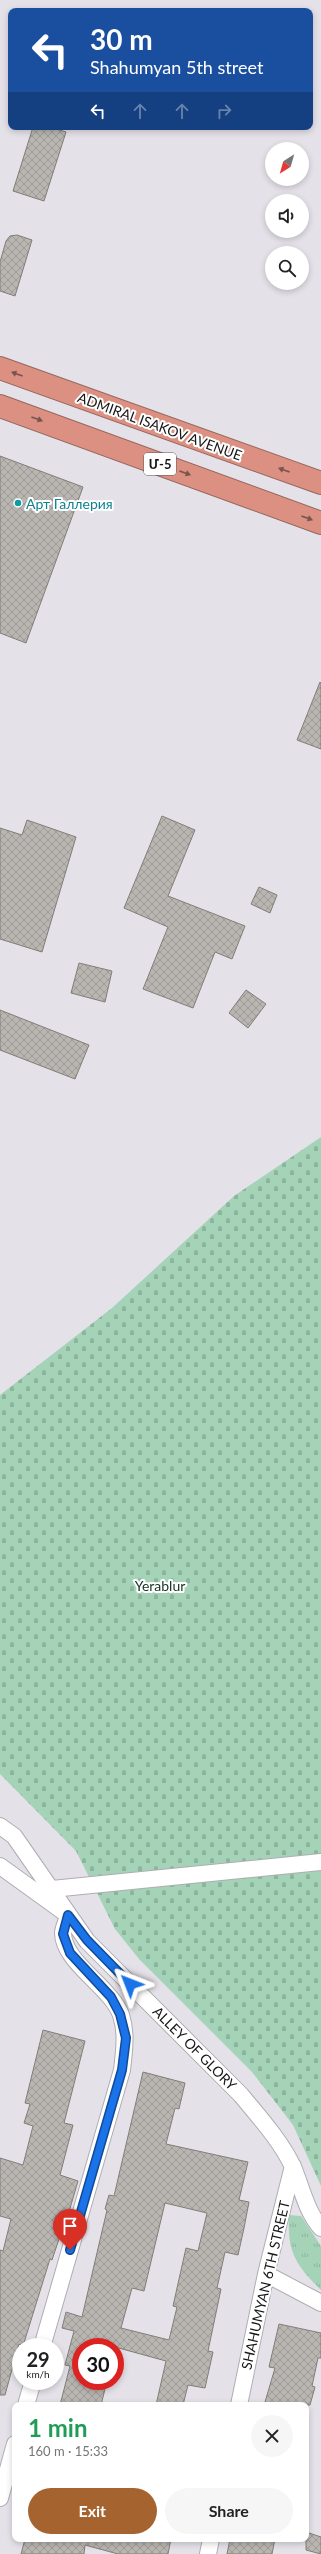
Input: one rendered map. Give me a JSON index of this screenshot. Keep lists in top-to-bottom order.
{
  "streets": {
    "highway": ["ADMIRAL ISAKOV AVENUE", "Մ-5"],
    "street": ["ALLEY OF GLORY", "SHAHUMYAN 6TH STREET"]
  },
  "crossings": [
    ["ALLEY OF GLORY", "SHAHUMYAN 6TH STREET"]
  ],
  "parks": ["Yerablur"],
  "places": ["Арт Галлерия"],
  "north": "bottom left",
  "page": {
    "turn": ["30 m", "Shahumyan 5th street"],
    "speed": "29 km/h",
    "limit": "30",
    "heading": ["1 min", "160 m · 15:33"],
    "buttons": ["Exit", "Share"]
  }
}
